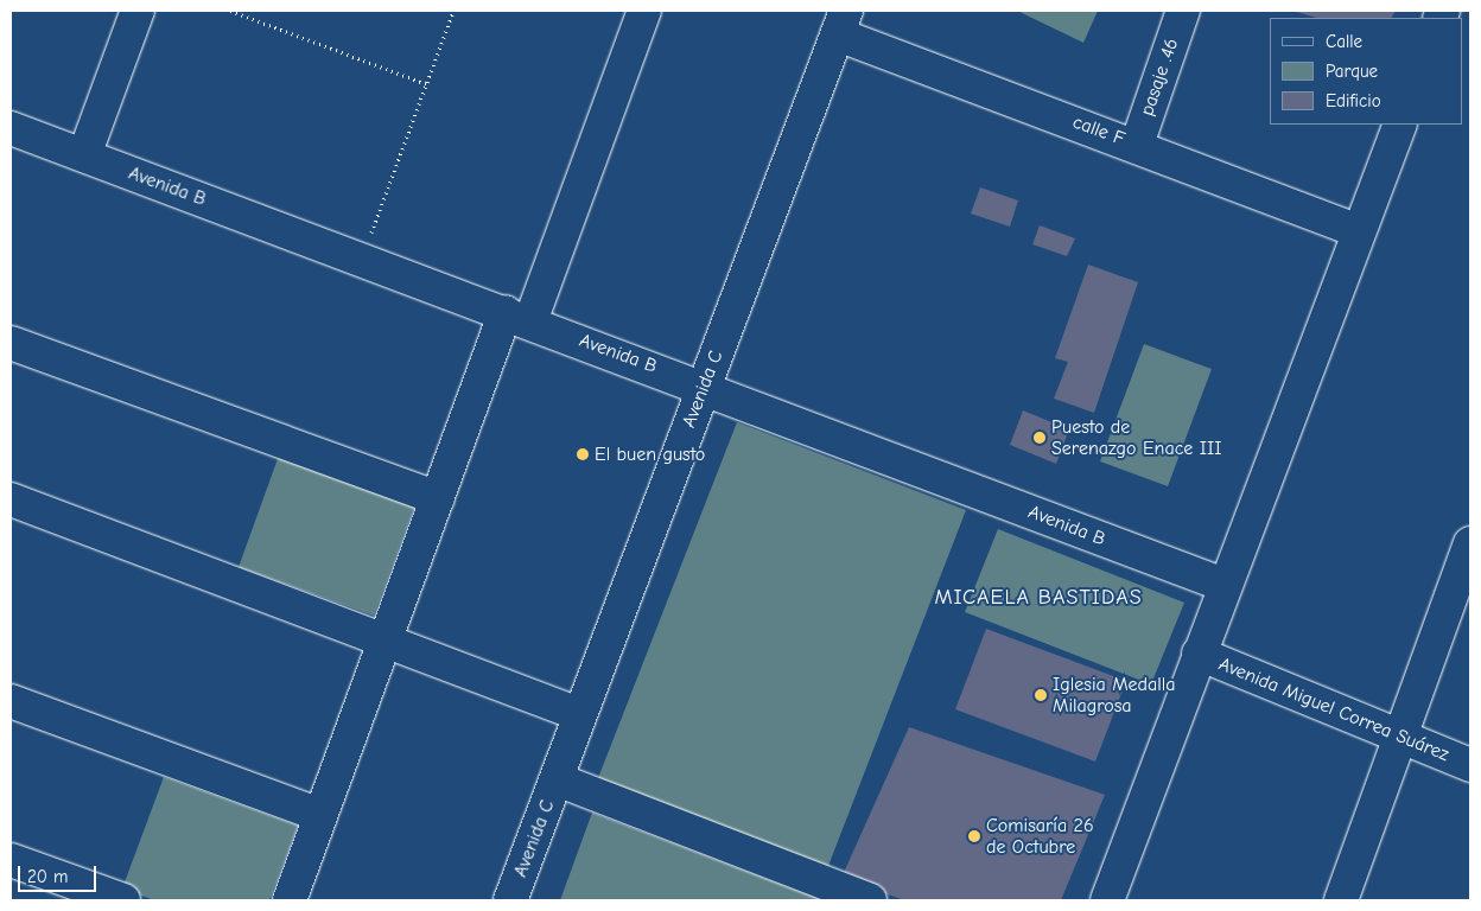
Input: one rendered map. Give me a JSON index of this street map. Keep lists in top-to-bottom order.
{
  "streets": {
    "street": [
      "pasaje .46",
      "calle F",
      "Avenida B",
      "Avenida C",
      "Avenida Miguel Correa Suárez"
    ]
  },
  "crossings": [
    ["pasaje .46", "calle F"],
    ["calle F", "Avenida C"],
    ["Avenida B", "Avenida C"]
  ],
  "districts": ["MICAELA BASTIDAS"],
  "places": [
    "Puesto de Serenazgo Enace III",
    "El buen gusto",
    "Iglesia Medalla Milagrosa",
    "Comisaría 26 de Octubre"
  ],
  "legend": ["Calle", "Parque", "Edificio"],
  "scale_bar": "20 m"
}
